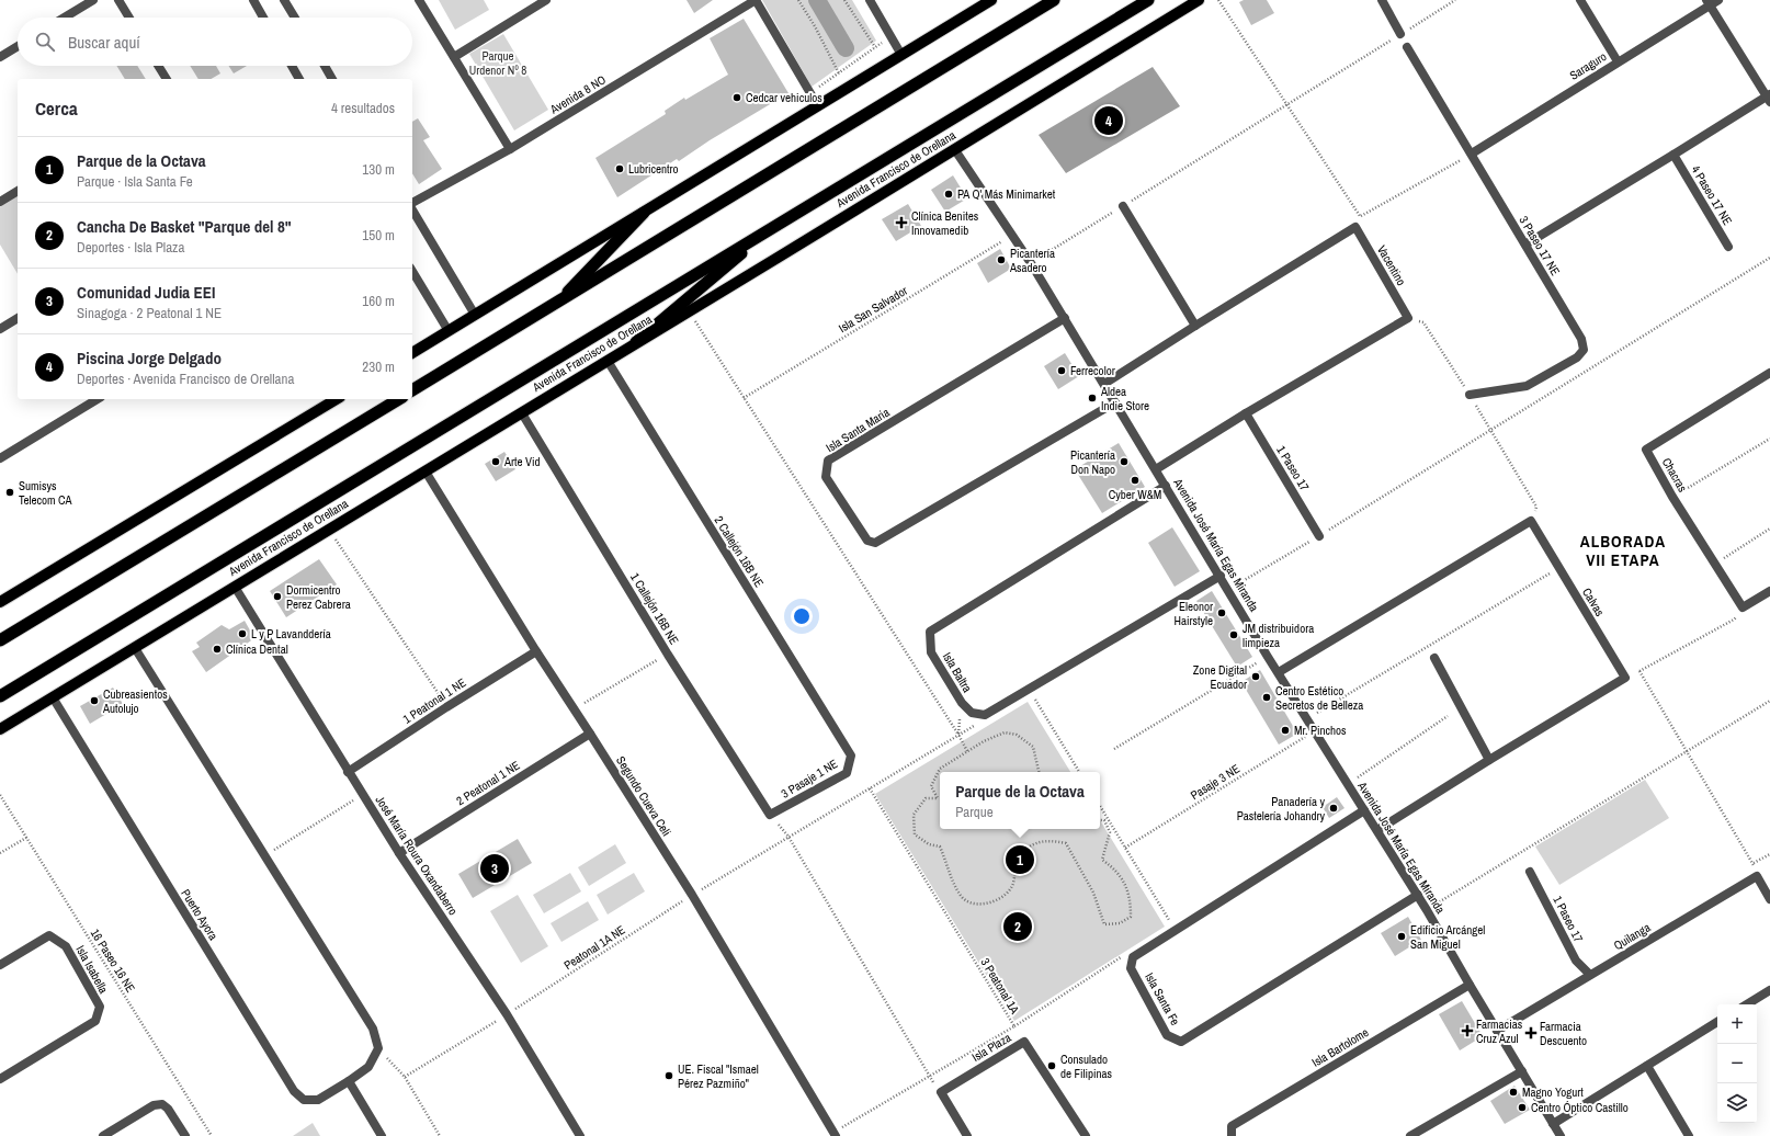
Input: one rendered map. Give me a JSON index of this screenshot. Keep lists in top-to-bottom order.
{
  "streets": {
    "highway": ["Avenida Francisco de Orellana"],
    "street": [
      "Saraguro",
      "Avenida 8 NO",
      "4 Paseo 17 NE",
      "3 Paseo 17 NE",
      "Vacentino",
      "Isla Santa Maria",
      "1 Paseo 17",
      "Chacras",
      "Avenida José María Egas Miranda",
      "2 Callejón 16B NE",
      "Calvas",
      "1 Callejón 16B NE",
      "Isla Baltra",
      "1 Peatonal 1 NE",
      "3 Pasaje 1 NE",
      "2 Peatonal 1 NE",
      "Segundo Cueva Celi",
      "José María Roura Oxandaberro",
      "Puerto Ayora",
      "Quilanga",
      "Isla Isabella",
      "Isla Santa Fe",
      "Isla Plaza",
      "Isla Bartolome"
    ],
    "path": [
      "Isla San Salvador",
      "Pasaje 3 NE",
      "Peatonal 1A NE",
      "16 Paseo 16 NE",
      "3 Peatonal 1A"
    ]
  },
  "crossings": [
    ["Saraguro", "3 Paseo 17 NE"],
    ["Avenida Francisco de Orellana", "Avenida José María Egas Miranda"],
    ["Avenida Francisco de Orellana", "2 Callejón 16B NE"],
    ["Avenida Francisco de Orellana", "1 Callejón 16B NE"],
    ["Avenida Francisco de Orellana", "Segundo Cueva Celi"],
    ["Avenida Francisco de Orellana", "José María Roura Oxandaberro"],
    ["Avenida Francisco de Orellana", "Puerto Ayora"],
    ["Vacentino", "Avenida José María Egas Miranda"],
    ["Isla San Salvador", "Avenida José María Egas Miranda"],
    ["Isla Santa Maria", "Avenida José María Egas Miranda"],
    ["1 Paseo 17", "Quilanga"],
    ["Avenida José María Egas Miranda", "Calvas"],
    ["Avenida José María Egas Miranda", "Isla Baltra"],
    ["Avenida José María Egas Miranda", "Pasaje 3 NE"],
    ["Avenida José María Egas Miranda", "Quilanga"],
    ["Avenida José María Egas Miranda", "Isla Santa Fe"],
    ["Avenida José María Egas Miranda", "Isla Bartolome"],
    ["2 Callejón 16B NE", "3 Pasaje 1 NE"],
    ["1 Callejón 16B NE", "3 Pasaje 1 NE"],
    ["1 Peatonal 1 NE", "Segundo Cueva Celi"],
    ["1 Peatonal 1 NE", "José María Roura Oxandaberro"],
    ["2 Peatonal 1 NE", "Segundo Cueva Celi"],
    ["2 Peatonal 1 NE", "José María Roura Oxandaberro"],
    ["Segundo Cueva Celi", "Peatonal 1A NE"],
    ["José María Roura Oxandaberro", "Peatonal 1A NE"],
    ["Peatonal 1A NE", "3 Peatonal 1A"]
  ],
  "districts": ["ALBORADA VII ETAPA"],
  "parks": ["Parque Urdenor Nº 8"],
  "places": {
    "other": [
      "Cedcar vehiculos",
      "Lubricentro",
      "PA Q' Más Minimarket",
      "Picantería Asadero",
      "Ferrecolor",
      "Aldea Indie Store",
      "Arte Vid",
      "Picantería Don Napo",
      "Cyber W&M",
      "Sumisys Telecom CA",
      "Dormicentro Perez Cabrera",
      "Eleonor Hairstyle",
      "L y P Lavanddería",
      "JM distribuidora limpieza",
      "Clínica Dental",
      "Zone Digital Ecuador",
      "Centro Estético Secretos de Belleza",
      "Cubreasientos Autolujo",
      "Mr. Pinchos",
      "Panadería y Pastelería Johandry",
      "Edificio Arcángel San Miguel",
      "Consulado de Filipinas",
      "UE. Fiscal \"Ismael Pérez Pazmiño\"",
      "Magno Yogurt",
      "Centro Óptico Castillo"
    ],
    "health": ["Clínica Benites Innovamedib", "Farmacias Cruz Azul", "Farmacia Descuento"]
  },
  "page": {
    "search": "Buscar aquí",
    "heading": ["Cerca", "4 resultados"],
    "pins": [
      "4",
      "1",
      "3",
      "2"
    ],
    "list": [
      {
        "mark": "1",
        "name": "Parque de la Octava",
        "note": "Parque · Isla Santa Fe",
        "value": "130 m"
      },
      {
        "mark": "2",
        "name": "Cancha De Basket \"Parque del 8\"",
        "note": "Deportes · Isla Plaza",
        "value": "150 m"
      },
      {
        "mark": "3",
        "name": "Comunidad Judia EEI",
        "note": "Sinagoga · 2 Peatonal 1 NE",
        "value": "160 m"
      },
      {
        "mark": "4",
        "name": "Piscina Jorge Delgado",
        "note": "Deportes · Avenida Francisco de Orellana",
        "value": "230 m"
      }
    ],
    "popup": ["Parque de la Octava", "Parque"],
    "map_buttons": ["+", "−"]
  }
}
